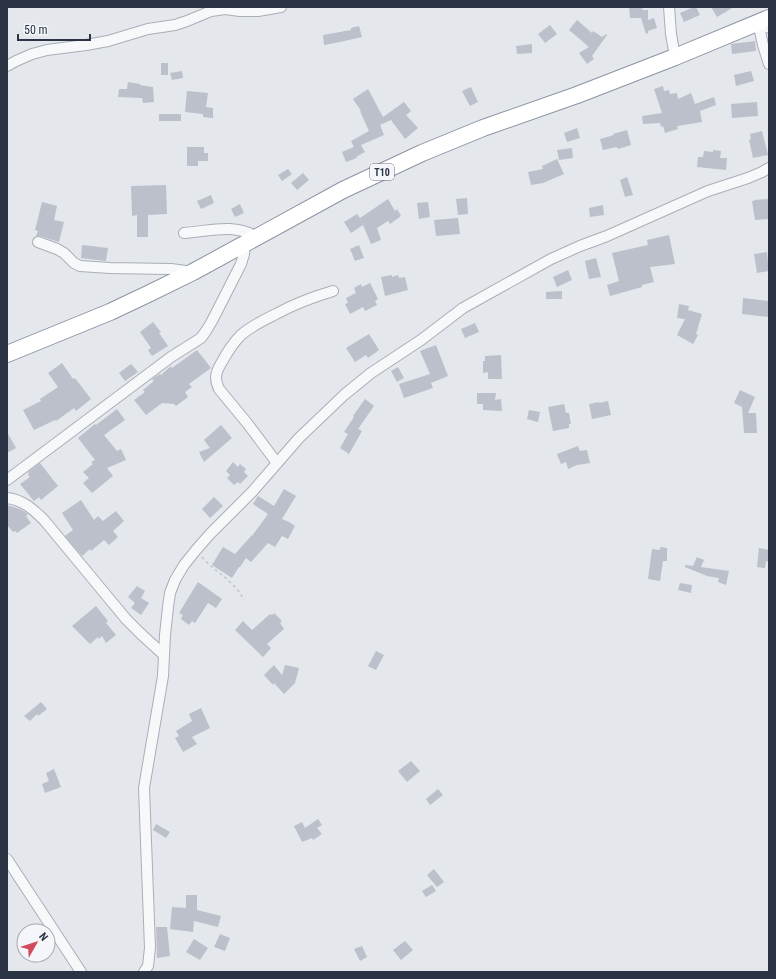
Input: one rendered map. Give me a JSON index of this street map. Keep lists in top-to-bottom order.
{
  "streets": {
    "highway": ["T10"]
  },
  "scale_bar": "50 m",
  "north": "top right"
}
